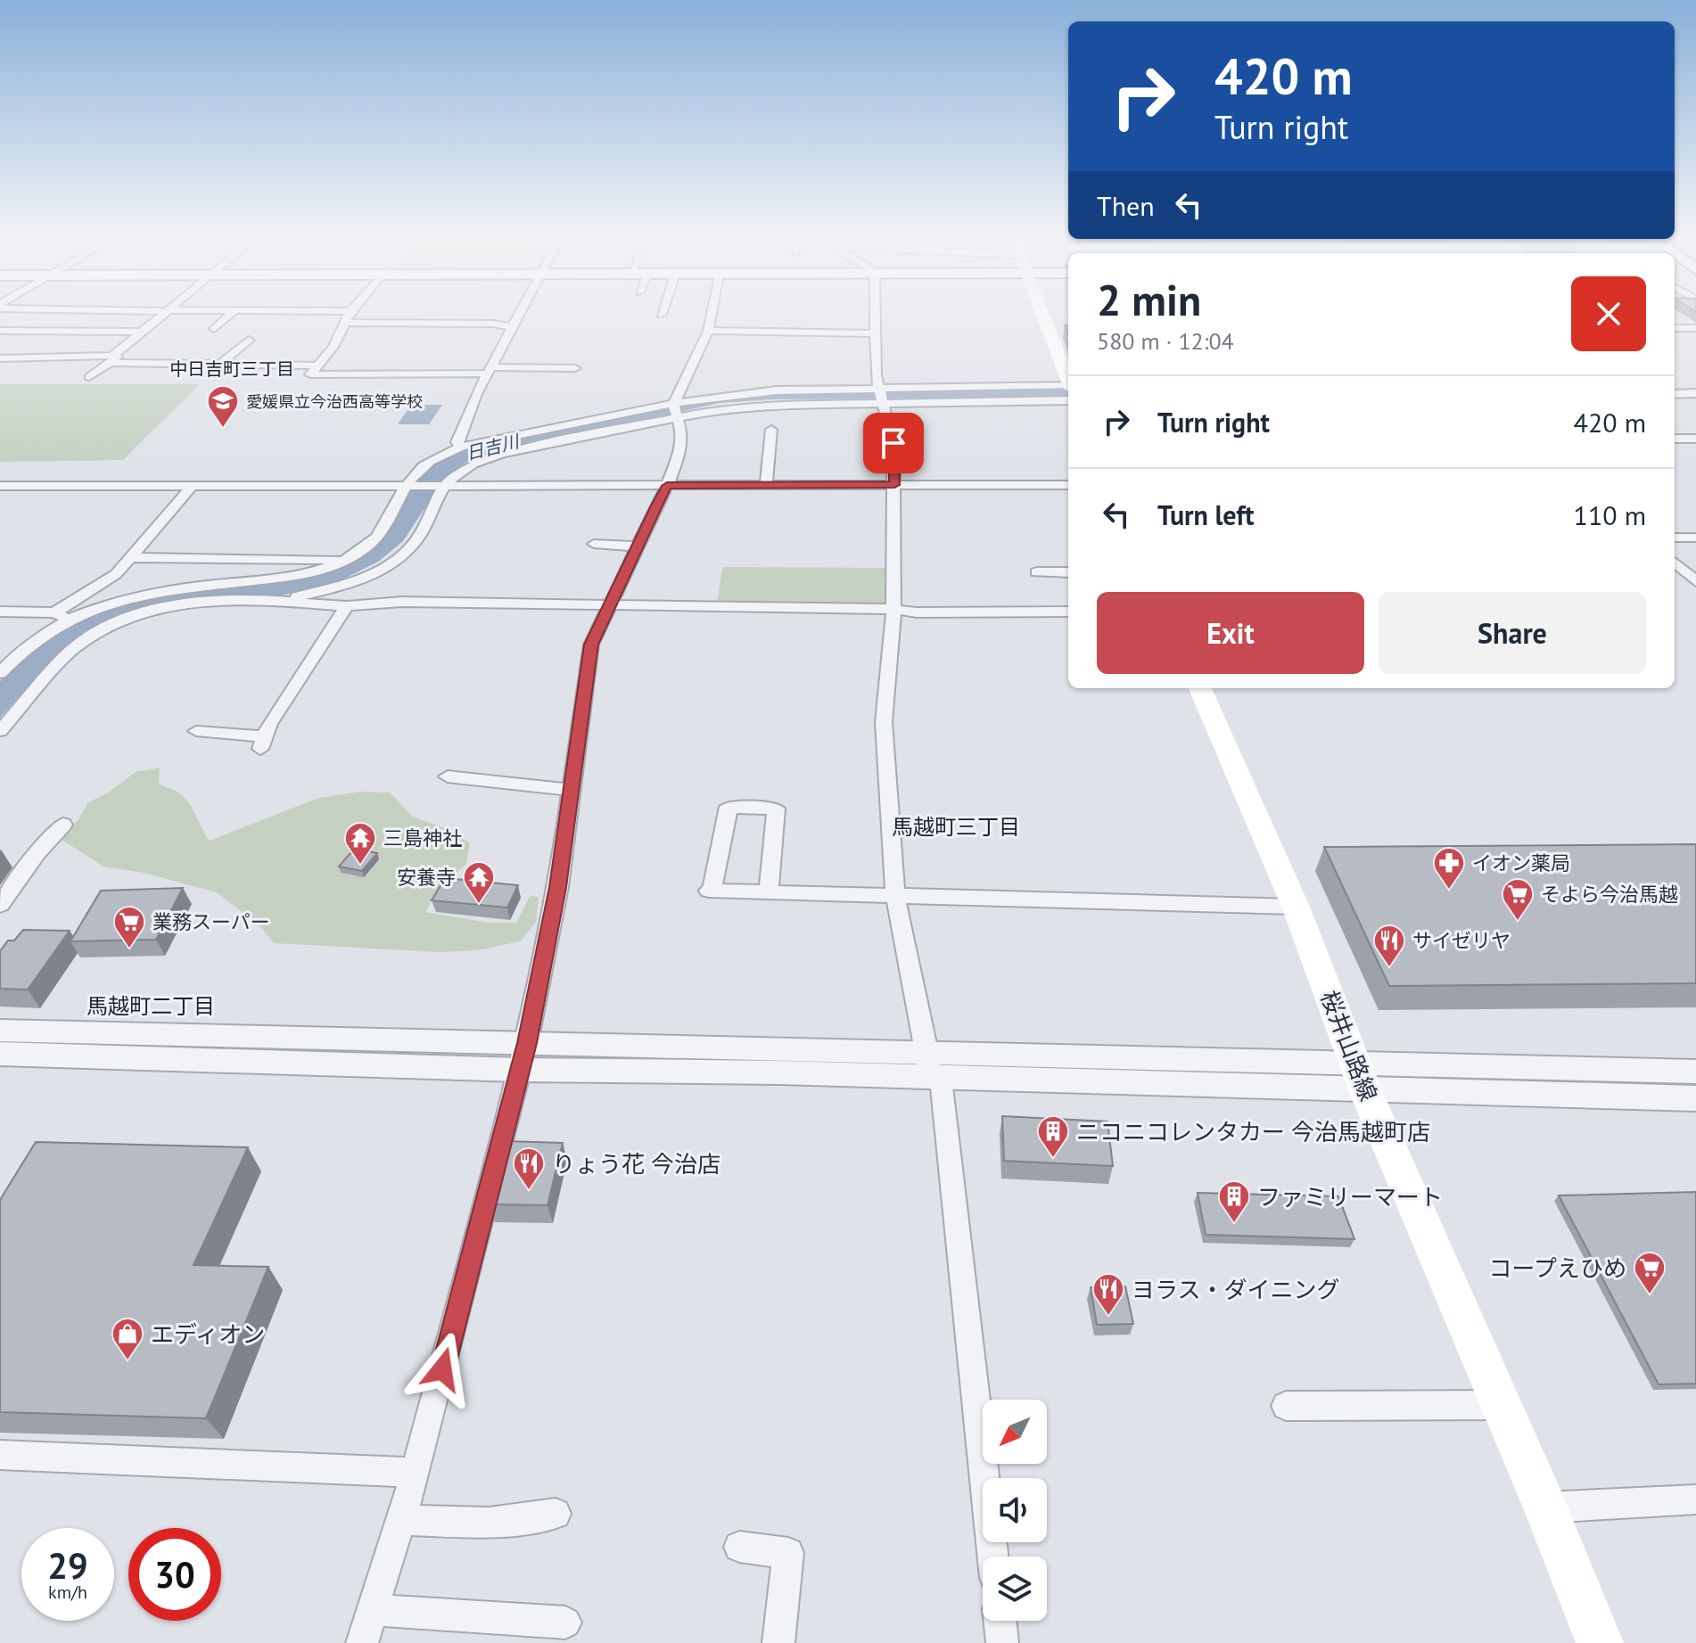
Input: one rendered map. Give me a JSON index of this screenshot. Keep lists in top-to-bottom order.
{
  "streets": {
    "main road": ["桜井山路線"]
  },
  "districts": ["中日吉町三丁目", "馬越町三丁目", "馬越町二丁目"],
  "water": ["日吉川"],
  "places": {
    "school or university": ["愛媛県立今治西高等学校"],
    "temple": ["三島神社", "安養寺"],
    "pharmacy": ["イオン薬局"],
    "supermarket": ["そよら今治馬越", "業務スーパー", "コープえひめ"],
    "restaurant": ["サイゼリヤ", "りょう花 今治店", "ヨラス・ダイニング"],
    "building": ["ニコニコレンタカー 今治馬越町店", "ファミリーマート"],
    "shop": ["エディオン"]
  },
  "north": "bottom left",
  "page": {
    "turn": ["420 m", "Turn right"],
    "then": "Then",
    "heading": ["2 min", "580 m · 12:04"],
    "list": [
      {
        "name": "Turn right",
        "value": "420 m"
      },
      {
        "name": "Turn left",
        "value": "110 m"
      }
    ],
    "buttons": ["Exit", "Share"],
    "speed": "29 km/h",
    "limit": "30"
  }
}
